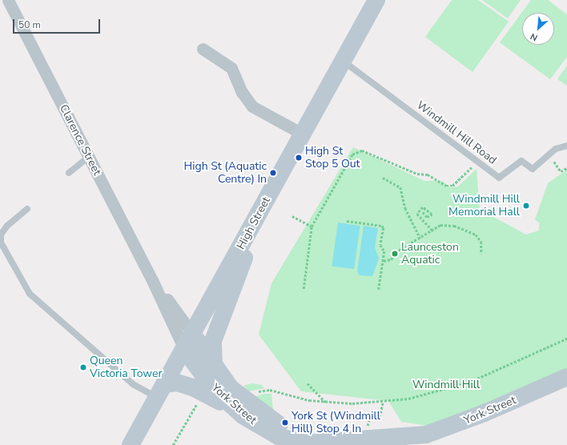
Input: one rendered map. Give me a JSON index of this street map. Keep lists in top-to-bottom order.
{
  "streets": {
    "street": ["Clarence Street", "High Street", "York Street"],
    "lane": ["Windmill Hill Road"]
  },
  "crossings": [
    ["Windmill Hill Road", "High Street"],
    ["Clarence Street", "High Street"],
    ["Clarence Street", "York Street"],
    ["High Street", "York Street"]
  ],
  "parks": ["Windmill Hill"],
  "places": [
    "High St Stop 5 Out",
    "High St (Aquatic Centre) In",
    "Windmill Hill Memorial Hall",
    "Launceston Aquatic",
    "Queen Victoria Tower",
    "York St (Windmill Hill) Stop 4 In"
  ],
  "scale_bar": "50 m",
  "north": "bottom left"
}
